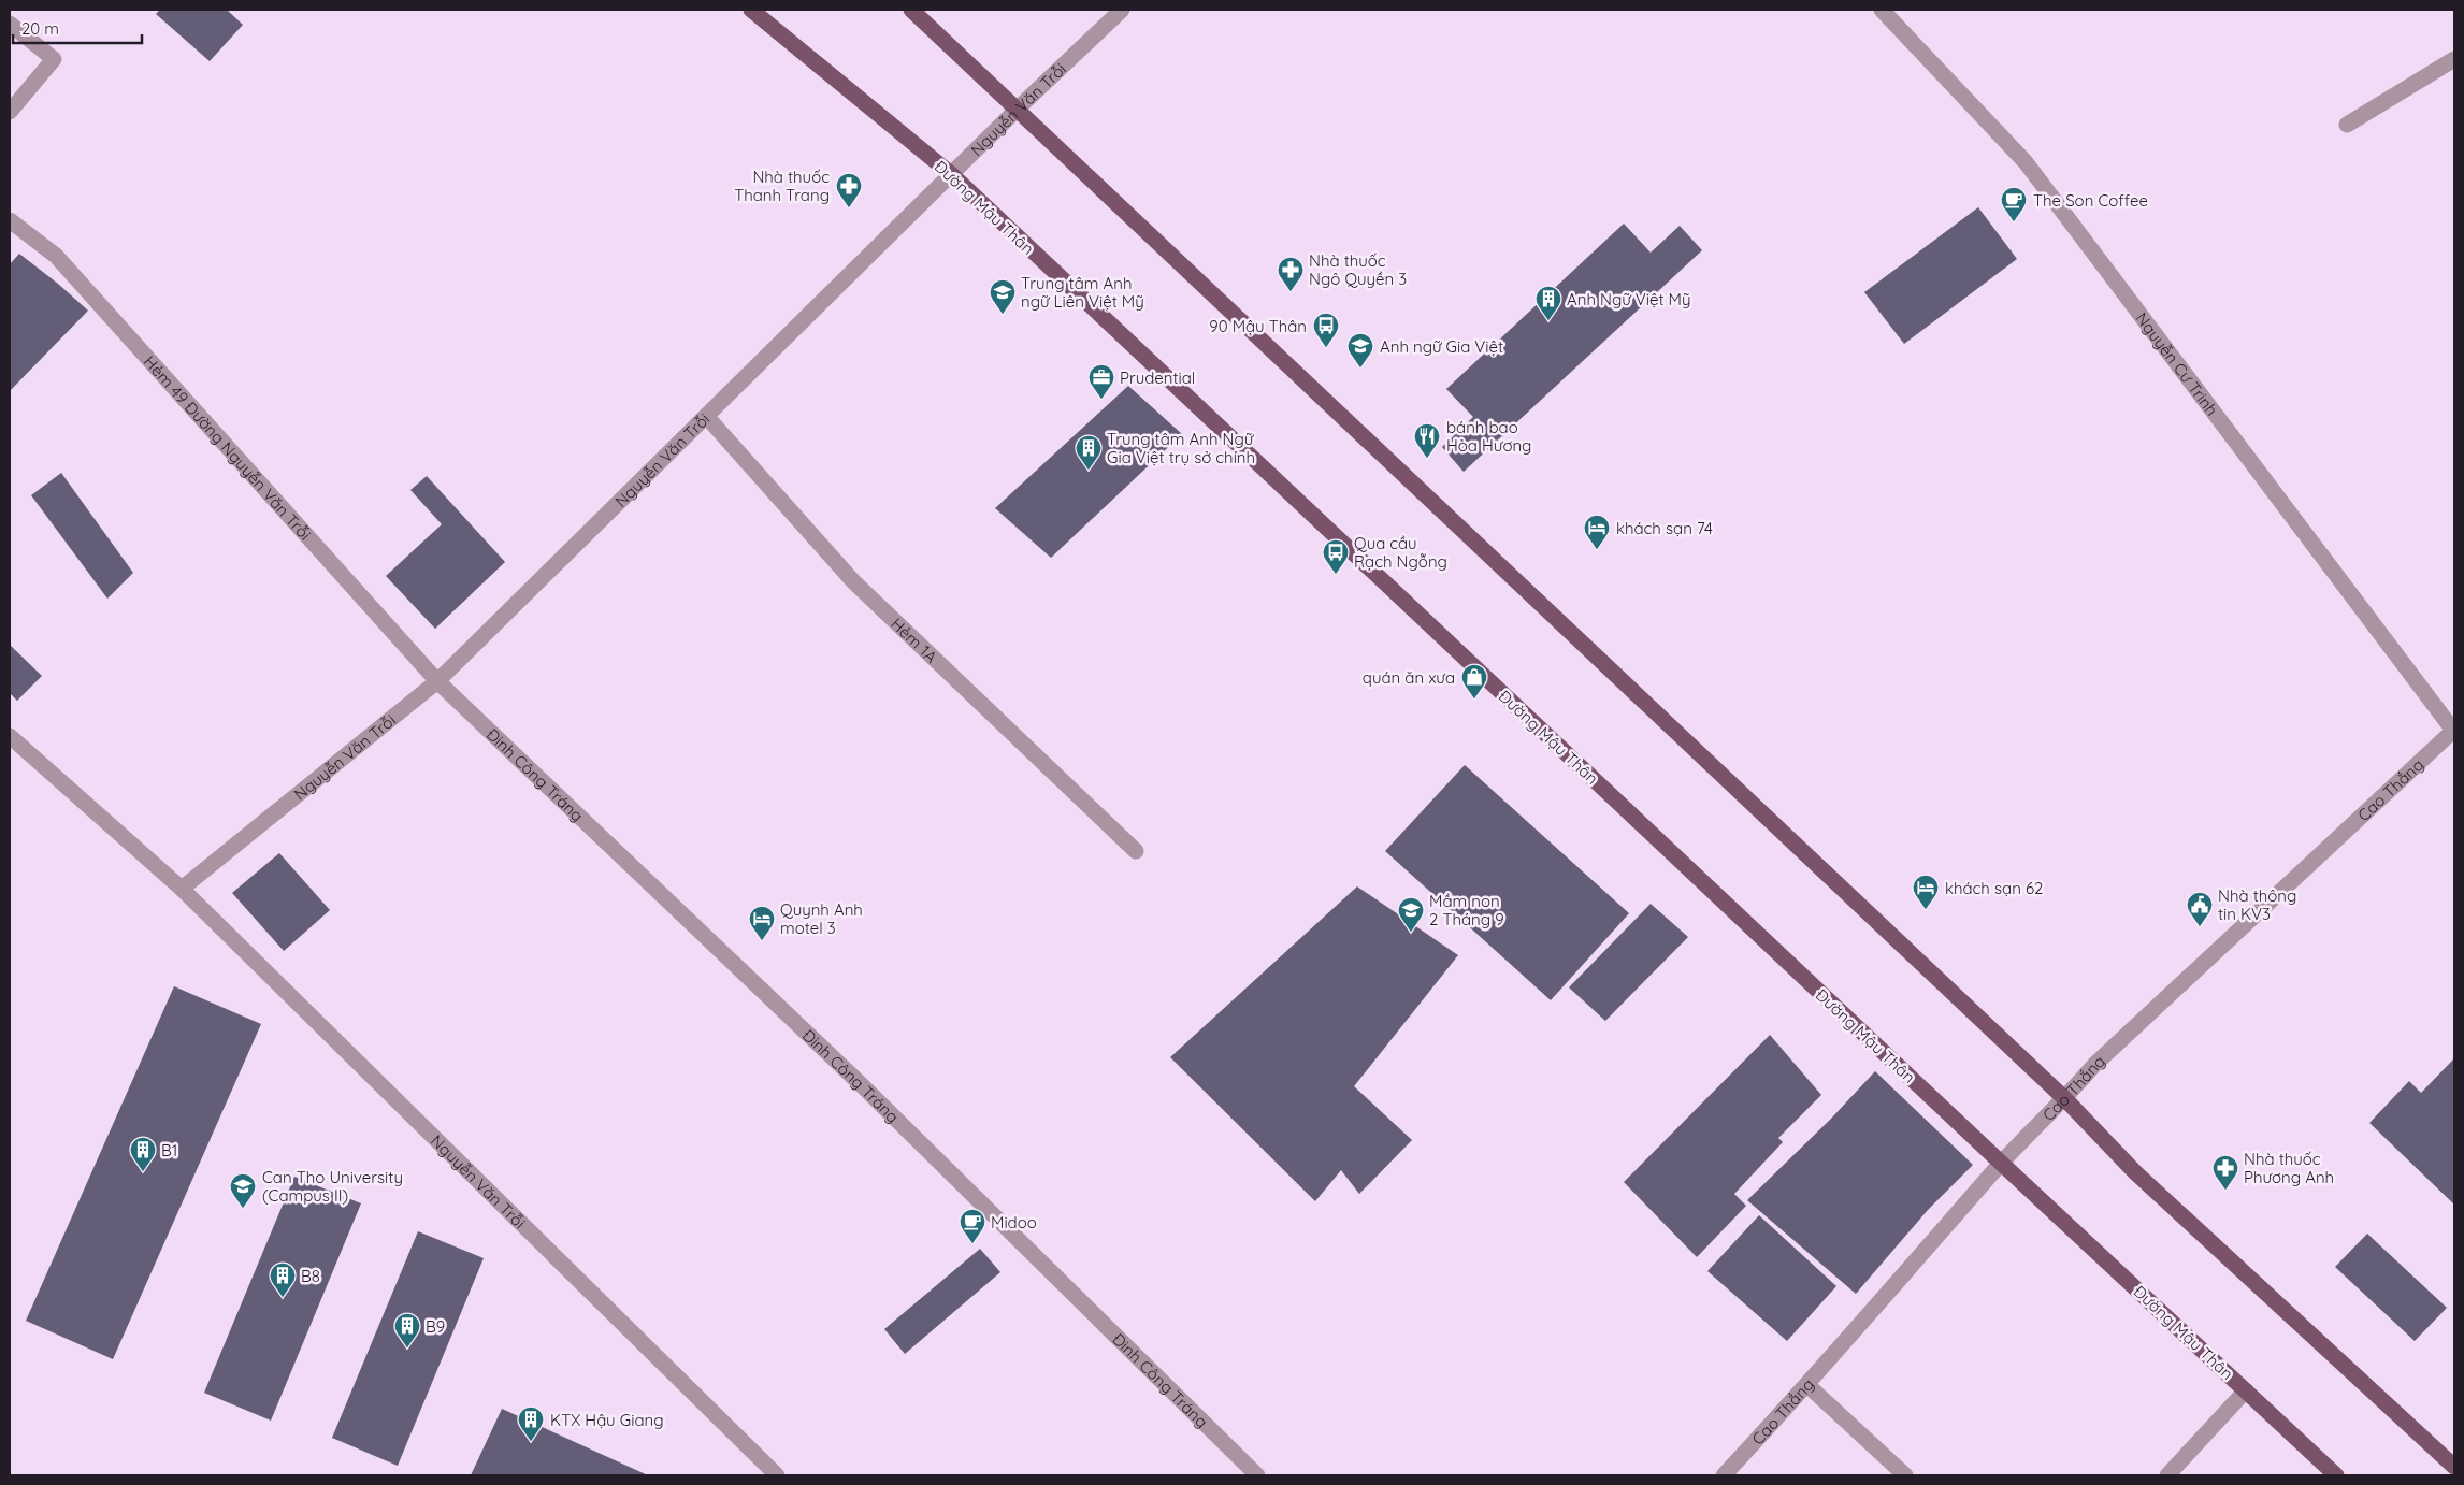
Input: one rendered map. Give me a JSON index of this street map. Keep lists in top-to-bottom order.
{
  "streets": {
    "main road": ["Đường Mậu Thân"],
    "street": [
      "Nguyễn Văn Trỗi",
      "Nguyễn Cư Trinh",
      "Hẻm 49 Đường Nguyễn Văn Trỗi",
      "Hẻm 1A",
      "Đinh Công Tráng",
      "Cao Thắng"
    ]
  },
  "crossings": [
    ["Nguyễn Văn Trỗi", "Đường Mậu Thân"],
    ["Nguyễn Văn Trỗi", "Hẻm 49 Đường Nguyễn Văn Trỗi"],
    ["Nguyễn Văn Trỗi", "Hẻm 1A"],
    ["Nguyễn Văn Trỗi", "Đinh Công Tráng"],
    ["Đường Mậu Thân", "Cao Thắng"],
    ["Nguyễn Cư Trinh", "Cao Thắng"],
    ["Hẻm 49 Đường Nguyễn Văn Trỗi", "Đinh Công Tráng"]
  ],
  "places": {
    "pharmacy": ["Nhà thuốc Thanh Trang", "Nhà thuốc Ngô Quyền 3", "Nhà thuốc Phương Anh"],
    "cafe": ["The Son Coffee", "Midoo"],
    "school or university": [
      "Trung tâm Anh ngữ Liên Việt Mỹ",
      "Anh ngữ Gia Việt",
      "Mầm non 2 Tháng 9",
      "Can Tho University (Campus II)"
    ],
    "building": [
      "Anh Ngữ Việt Mỹ",
      "Trung tâm Anh Ngữ Gia Việt trụ sở chính",
      "B1",
      "B8",
      "B9",
      "KTX Hậu Giang"
    ],
    "bus stop": ["90 Mậu Thân", "Qua cầu Rạch Ngỗng"],
    "office": ["Prudential"],
    "restaurant": ["bánh bao Hòa Hương"],
    "hotel": ["khách sạn 74", "khách sạn 62", "Quynh Anh motel 3"],
    "shop": ["quán ăn xưa"],
    "public building": ["Nhà thông tin KV3"]
  },
  "scale_bar": "20 m"
}
